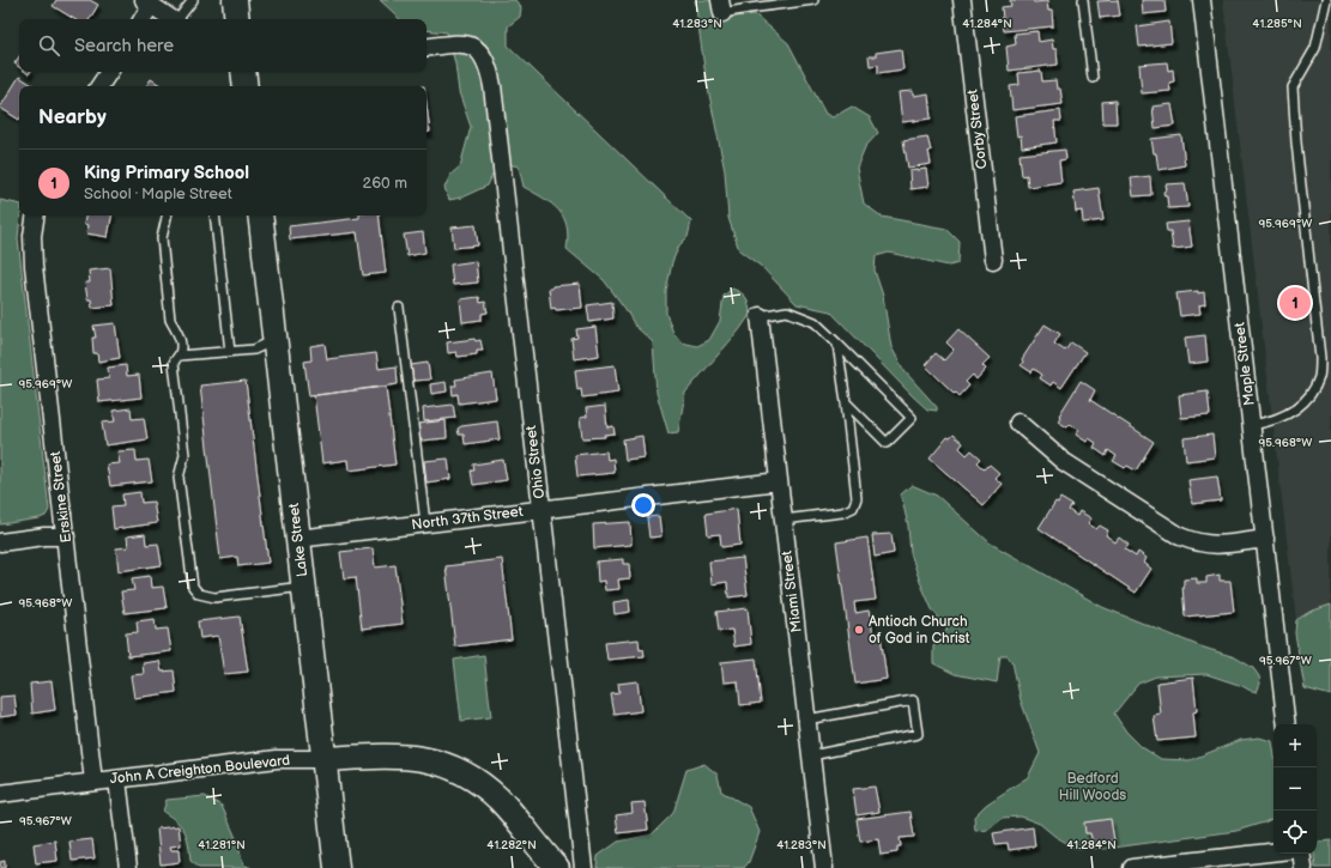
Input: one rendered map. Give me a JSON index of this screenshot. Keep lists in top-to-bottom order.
{
  "streets": {
    "main road": ["Lake Street", "John A Creighton Boulevard"],
    "street": [
      "Corby Street",
      "Maple Street",
      "Ohio Street",
      "Erskine Street",
      "North 37th Street",
      "Miami Street"
    ]
  },
  "crossings": [
    ["Ohio Street", "North 37th Street"],
    ["Erskine Street", "John A Creighton Boulevard"],
    ["North 37th Street", "Lake Street"],
    ["North 37th Street", "Miami Street"],
    ["Lake Street", "John A Creighton Boulevard"]
  ],
  "parks": ["Bedford Hill Woods"],
  "places": ["Antioch Church of God in Christ"],
  "page": {
    "search": "Search here",
    "heading": "Nearby",
    "list": [
      {
        "mark": "1",
        "name": "King Primary School",
        "note": "School · Maple Street",
        "value": "260 m"
      }
    ],
    "pins": "1",
    "map_buttons": ["+", "−"]
  },
  "coordinates": [
    "41.283°N",
    "41.284°N",
    "41.285°N",
    "95.969°W",
    "95.968°W",
    "95.967°W",
    "41.281°N",
    "41.282°N"
  ]
}
